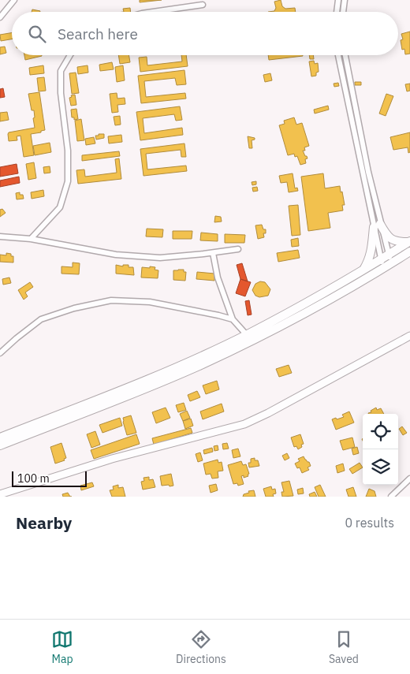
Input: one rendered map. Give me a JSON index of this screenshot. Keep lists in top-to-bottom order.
{
  "scale_bar": "100 m",
  "page": {
    "search": "Search here",
    "scale": "100 m",
    "heading": ["Nearby", "0 results"],
    "nav": ["Map", "Directions", "Saved"]
  }
}
